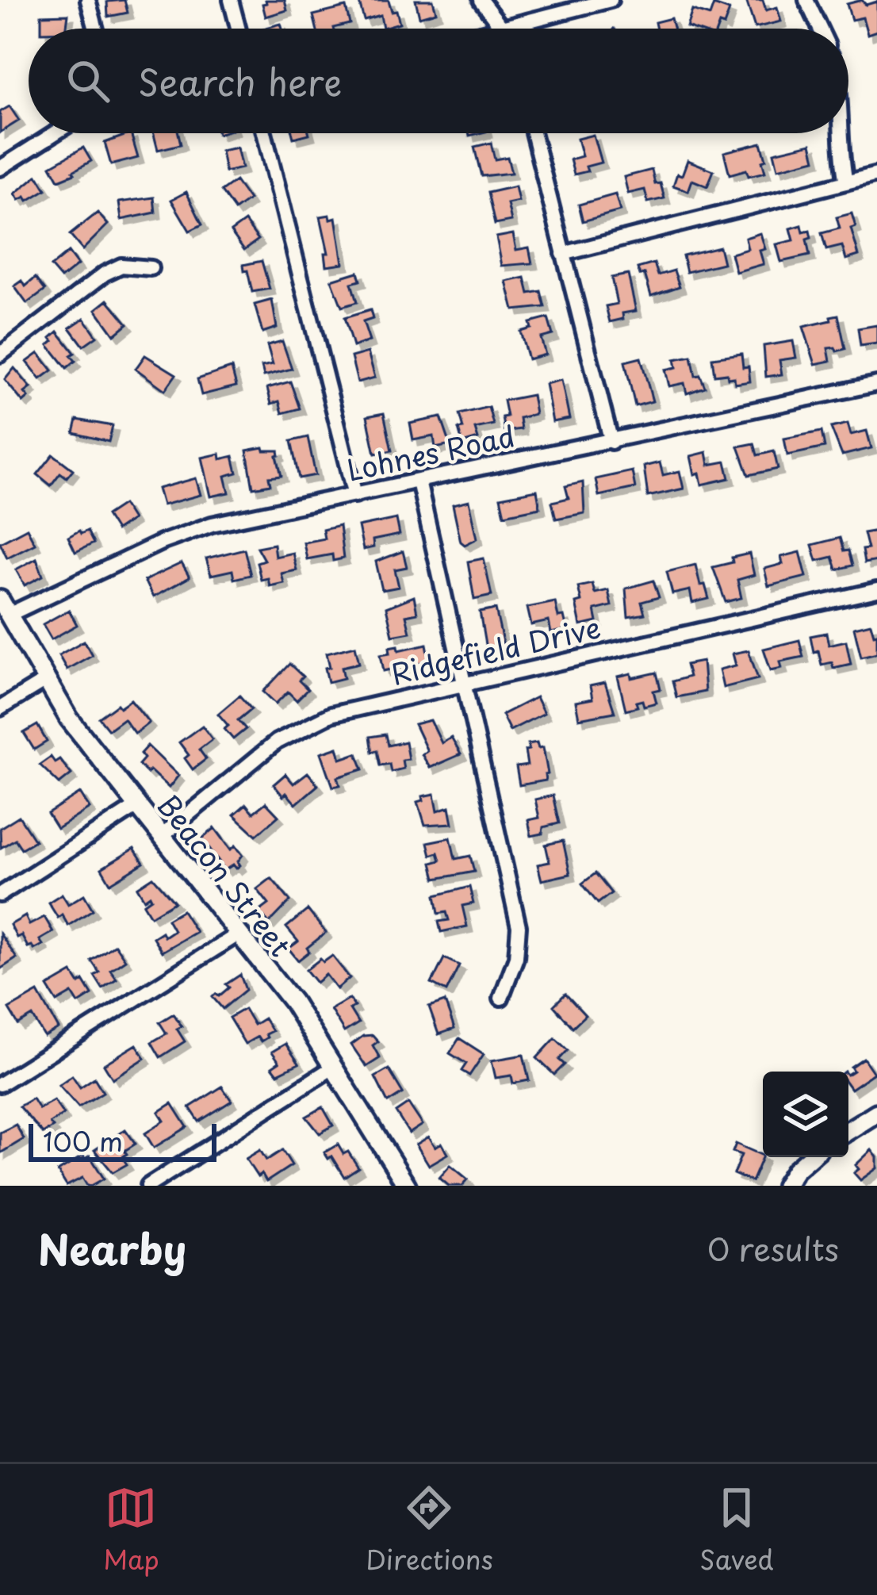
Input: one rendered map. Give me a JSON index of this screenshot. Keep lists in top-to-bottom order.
{
  "streets": {
    "street": ["Lohnes Road", "Ridgefield Drive", "Beacon Street"]
  },
  "crossings": [
    ["Lohnes Road", "Beacon Street"],
    ["Ridgefield Drive", "Beacon Street"]
  ],
  "scale_bar": "100 m",
  "page": {
    "search": "Search here",
    "scale": "100 m",
    "heading": ["Nearby", "0 results"],
    "nav": ["Map", "Directions", "Saved"]
  }
}
